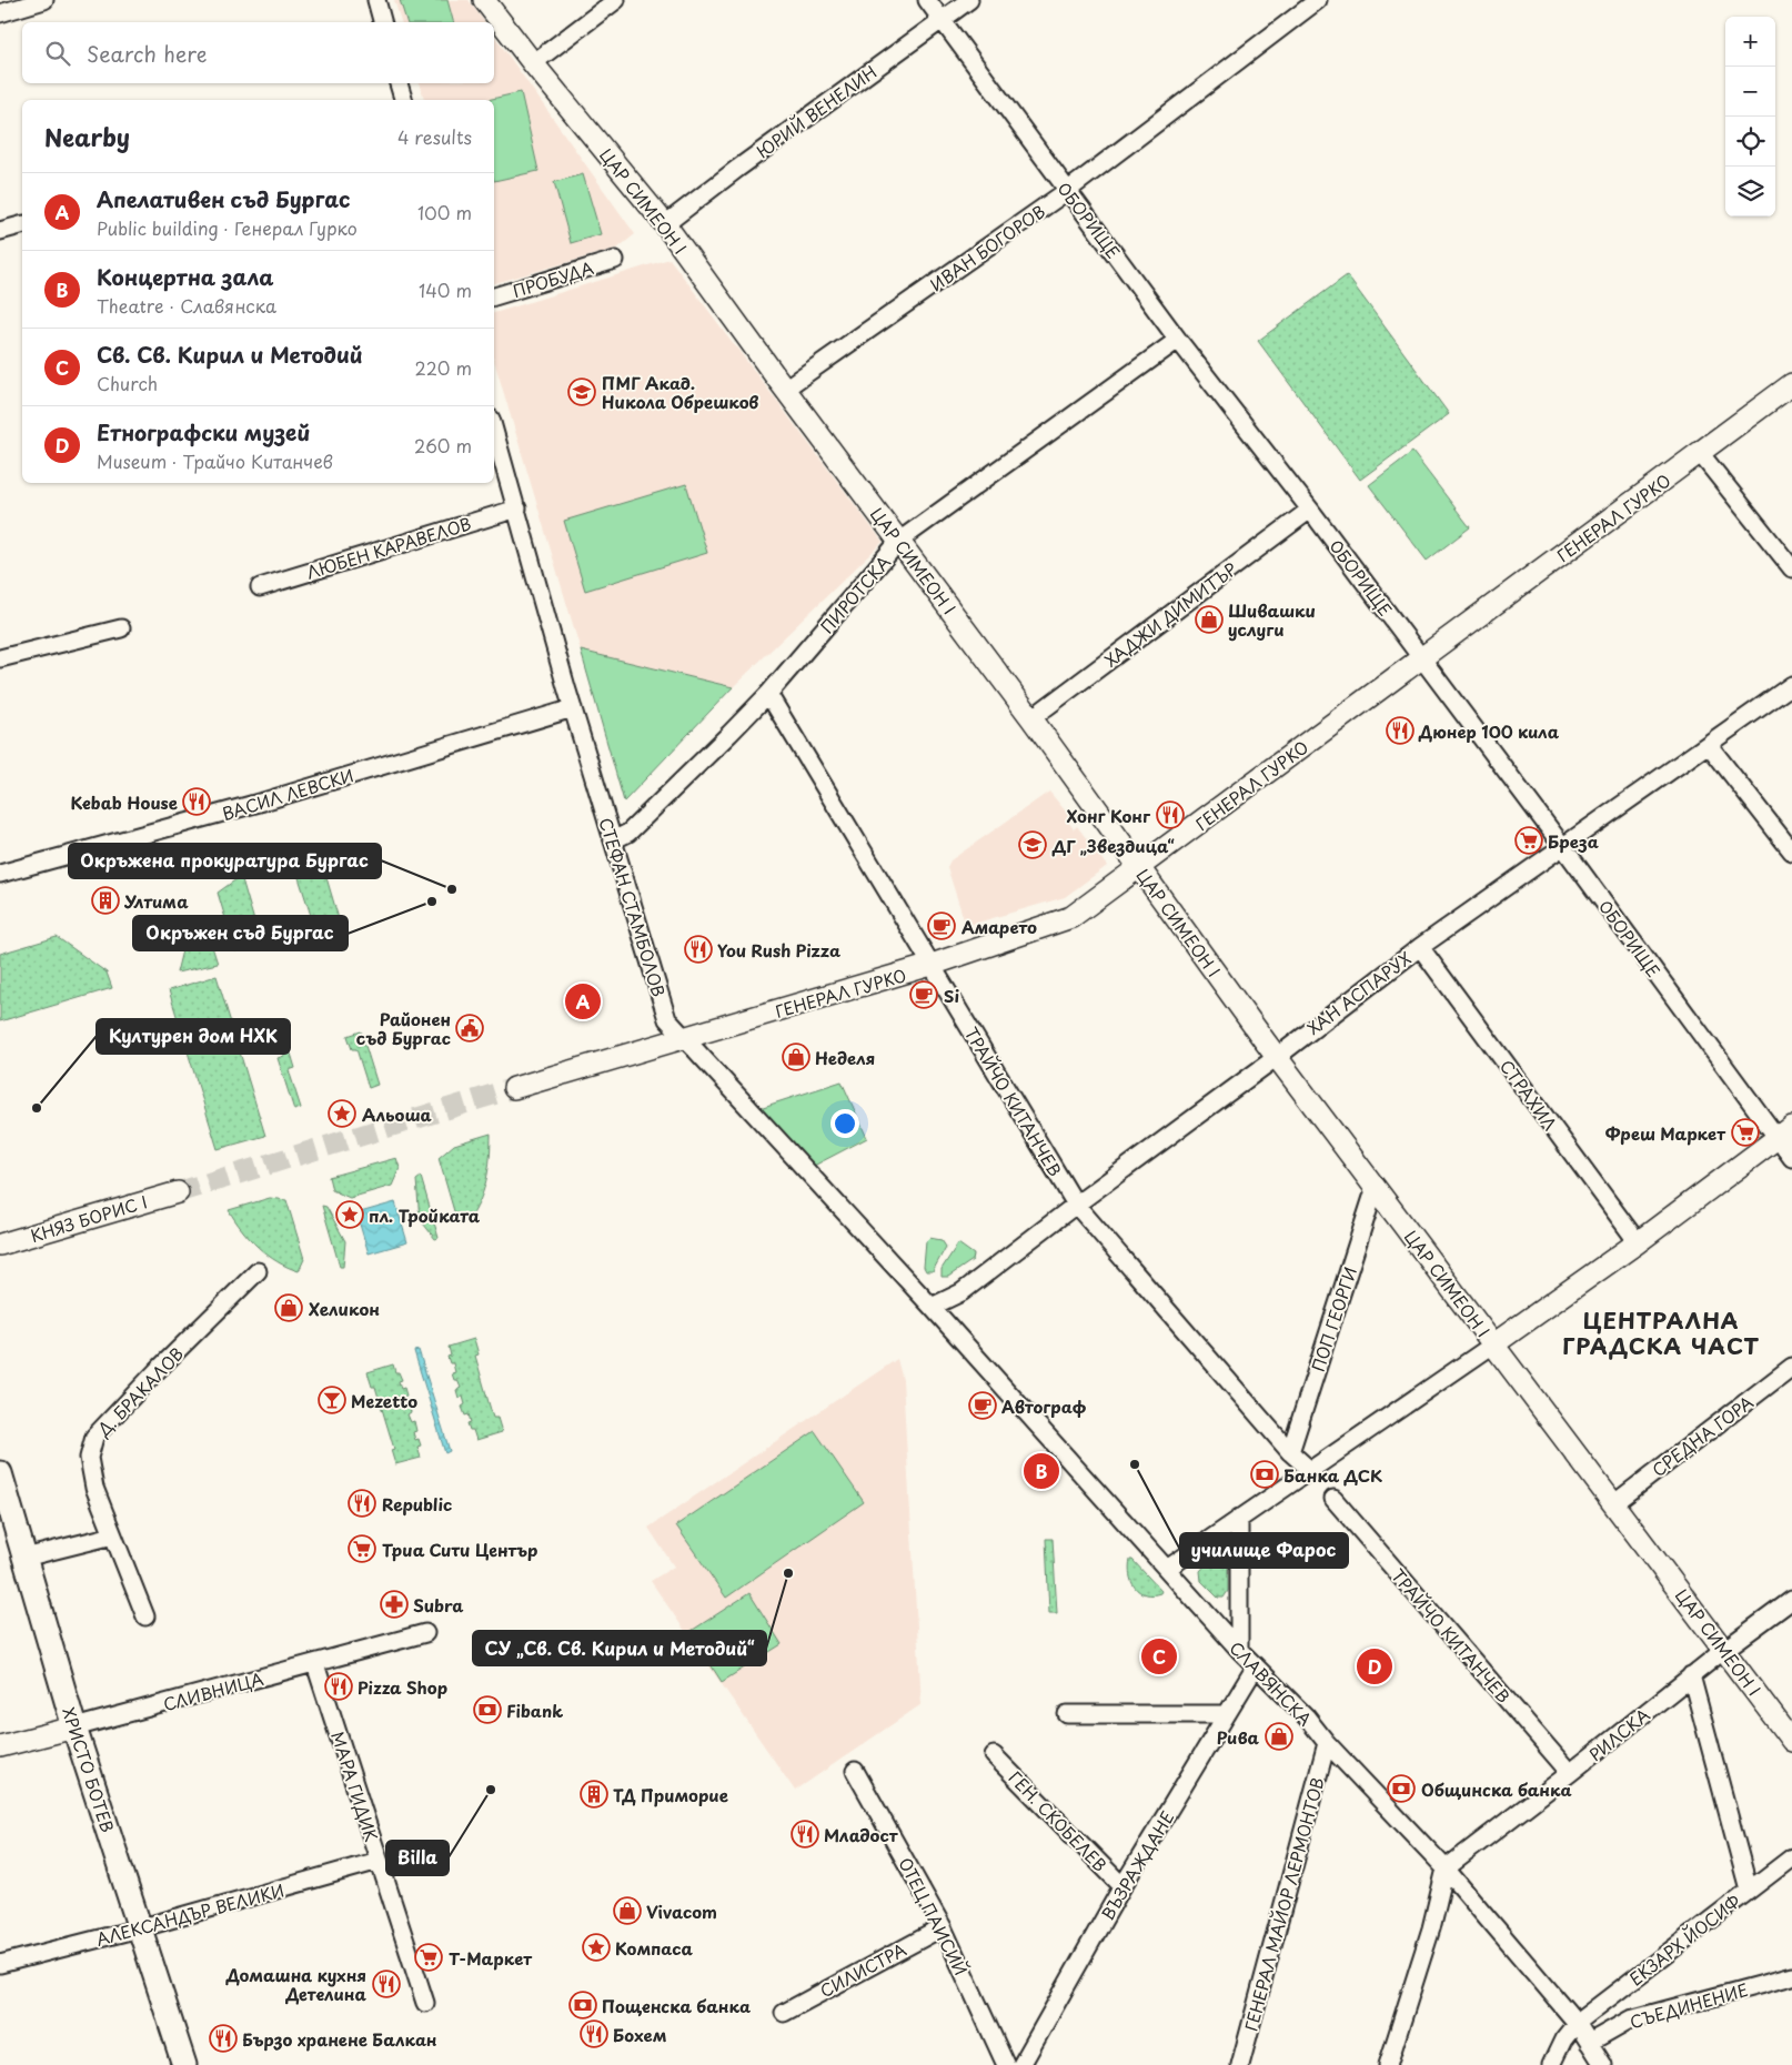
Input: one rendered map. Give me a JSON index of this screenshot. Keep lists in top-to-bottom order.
{
  "streets": {
    "main road": ["ХРИСТО БОТЕВ"],
    "street": [
      "ЮРИЙ ВЕНЕЛИН",
      "ЦАР СИМЕОН I",
      "ОБОРИЩЕ",
      "ИВАН БОГОРОВ",
      "ПРОБУДА",
      "ГЕНЕРАЛ ГУРКО",
      "ЛЮБЕН КАРАВЕЛОВ",
      "ПИРОТСКА",
      "ХАДЖИ ДИМИТЪР",
      "ВАСИЛ ЛЕВСКИ",
      "СТЕФАН СТАМБОЛОВ",
      "ХАН АСПАРУХ",
      "СТРАХИЛ",
      "ТРАЙЧО КИТАНЧЕВ",
      "КНЯЗ БОРИС I",
      "ПОП ГЕОРГИ",
      "Д. БРАКАЛОВ",
      "СРЕДНА ГОРА",
      "СЛАВЯНСКА",
      "СЛИВНИЦА",
      "РИЛСКА",
      "МАРА ГИДИК",
      "ГЕН. СКОБЕЛЕВ",
      "ВЪЗРАЖДАНЕ",
      "ГЕНЕРАЛ МАЙОР ЛЕРМОНТОВ",
      "АЛЕКСАНДЪР ВЕЛИКИ",
      "ОТЕЦ ПАИСИЙ",
      "ЕКЗАРХ ЙОСИФ",
      "СИЛИСТРА",
      "СЪЕДИНЕНИЕ"
    ]
  },
  "crossings": [
    ["ЮРИЙ ВЕНЕЛИН", "ЦАР СИМЕОН I"],
    ["ЮРИЙ ВЕНЕЛИН", "ОБОРИЩЕ"],
    ["ЦАР СИМЕОН I", "ИВАН БОГОРОВ"],
    ["ЦАР СИМЕОН I", "ГЕНЕРАЛ ГУРКО"],
    ["ЦАР СИМЕОН I", "ПИРОТСКА"],
    ["ЦАР СИМЕОН I", "ХАДЖИ ДИМИТЪР"],
    ["ЦАР СИМЕОН I", "ХАН АСПАРУХ"],
    ["ЦАР СИМЕОН I", "ПОП ГЕОРГИ"],
    ["ЦАР СИМЕОН I", "СРЕДНА ГОРА"],
    ["ЦАР СИМЕОН I", "РИЛСКА"],
    ["ОБОРИЩЕ", "ИВАН БОГОРОВ"],
    ["ОБОРИЩЕ", "ГЕНЕРАЛ ГУРКО"],
    ["ОБОРИЩЕ", "ПИРОТСКА"],
    ["ОБОРИЩЕ", "ХАДЖИ ДИМИТЪР"],
    ["ОБОРИЩЕ", "ХАН АСПАРУХ"],
    ["ГЕНЕРАЛ ГУРКО", "СТЕФАН СТАМБОЛОВ"],
    ["ГЕНЕРАЛ ГУРКО", "ТРАЙЧО КИТАНЧЕВ"],
    ["ЛЮБЕН КАРАВЕЛОВ", "СТЕФАН СТАМБОЛОВ"],
    ["ПИРОТСКА", "СТЕФАН СТАМБОЛОВ"],
    ["ПИРОТСКА", "ТРАЙЧО КИТАНЧЕВ"],
    ["ВАСИЛ ЛЕВСКИ", "СТЕФАН СТАМБОЛОВ"],
    ["СТЕФАН СТАМБОЛОВ", "ХАН АСПАРУХ"],
    ["СТЕФАН СТАМБОЛОВ", "СЛАВЯНСКА"],
    ["ХАН АСПАРУХ", "СТРАХИЛ"],
    ["ХАН АСПАРУХ", "ТРАЙЧО КИТАНЧЕВ"],
    ["ХАН АСПАРУХ", "СЛАВЯНСКА"],
    ["ТРАЙЧО КИТАНЧЕВ", "ПОП ГЕОРГИ"],
    ["ТРАЙЧО КИТАНЧЕВ", "РИЛСКА"],
    ["СЛАВЯНСКА", "РИЛСКА"],
    ["СЛАВЯНСКА", "ВЪЗРАЖДАНЕ"],
    ["СЛАВЯНСКА", "ГЕНЕРАЛ МАЙОР ЛЕРМОНТОВ"],
    ["СЛАВЯНСКА", "ЕКЗАРХ ЙОСИФ"],
    ["СЛАВЯНСКА", "СЪЕДИНЕНИЕ"],
    ["СЛИВНИЦА", "ХРИСТО БОТЕВ"],
    ["СЛИВНИЦА", "МАРА ГИДИК"],
    ["ХРИСТО БОТЕВ", "АЛЕКСАНДЪР ВЕЛИКИ"],
    ["МАРА ГИДИК", "АЛЕКСАНДЪР ВЕЛИКИ"],
    ["ГЕН. СКОБЕЛЕВ", "ВЪЗРАЖДАНЕ"],
    ["ОТЕЦ ПАИСИЙ", "СИЛИСТРА"]
  ],
  "districts": ["ЦЕНТРАЛНА ГРАДСКА ЧАСТ"],
  "places": {
    "school or university": ["ПМГ Акад. Никола Обрешков", "ДГ „Звездица“"],
    "shop": [
      "Шивашки услуги",
      "Неделя",
      "Хеликон",
      "Рива",
      "Vivacom"
    ],
    "restaurant": [
      "Дюнер 100 кила",
      "Kebab House",
      "Хонг Конг",
      "You Rush Pizza",
      "Republic",
      "Pizza Shop",
      "Младост",
      "Домашна кухня Детелина",
      "Бохем",
      "Бързо хранене Балкан"
    ],
    "supermarket": [
      "Бреза",
      "Фреш Маркет",
      "Триа Сити Център",
      "Т-Маркет"
    ],
    "other": [
      "Окръжена прокуратура Бургас",
      "Окръжен съд Бургас",
      "Културен дом НХК",
      "училище Фарос",
      "СУ „Св. Св. Кирил и Методий“",
      "Billa"
    ],
    "building": ["Ултима", "ТД Приморие"],
    "cafe": ["Амарето", "Si", "Автограф"],
    "public building": ["Районен съд Бургас"],
    "place": ["Альоша", "пл. Тройката", "Компаса"],
    "bar": ["Mezetto"],
    "bank": [
      "Банка ДСК",
      "Fibank",
      "Общинска банка",
      "Пощенска банка"
    ],
    "pharmacy": ["Subra"]
  },
  "page": {
    "map_buttons": ["+", "−"],
    "search": "Search here",
    "heading": ["Nearby", "4 results"],
    "list": [
      {
        "mark": "A",
        "name": "Апелативен съд Бургас",
        "note": "Public building · Генерал Гурко",
        "value": "100 m"
      },
      {
        "mark": "B",
        "name": "Концертна зала",
        "note": "Theatre · Славянска",
        "value": "140 m"
      },
      {
        "mark": "C",
        "name": "Св. Св. Кирил и Методий",
        "note": "Church",
        "value": "220 m"
      },
      {
        "mark": "D",
        "name": "Етнографски музей",
        "note": "Museum · Трайчо Китанчев",
        "value": "260 m"
      }
    ],
    "pins": [
      "A",
      "B",
      "C",
      "D"
    ]
  }
}
